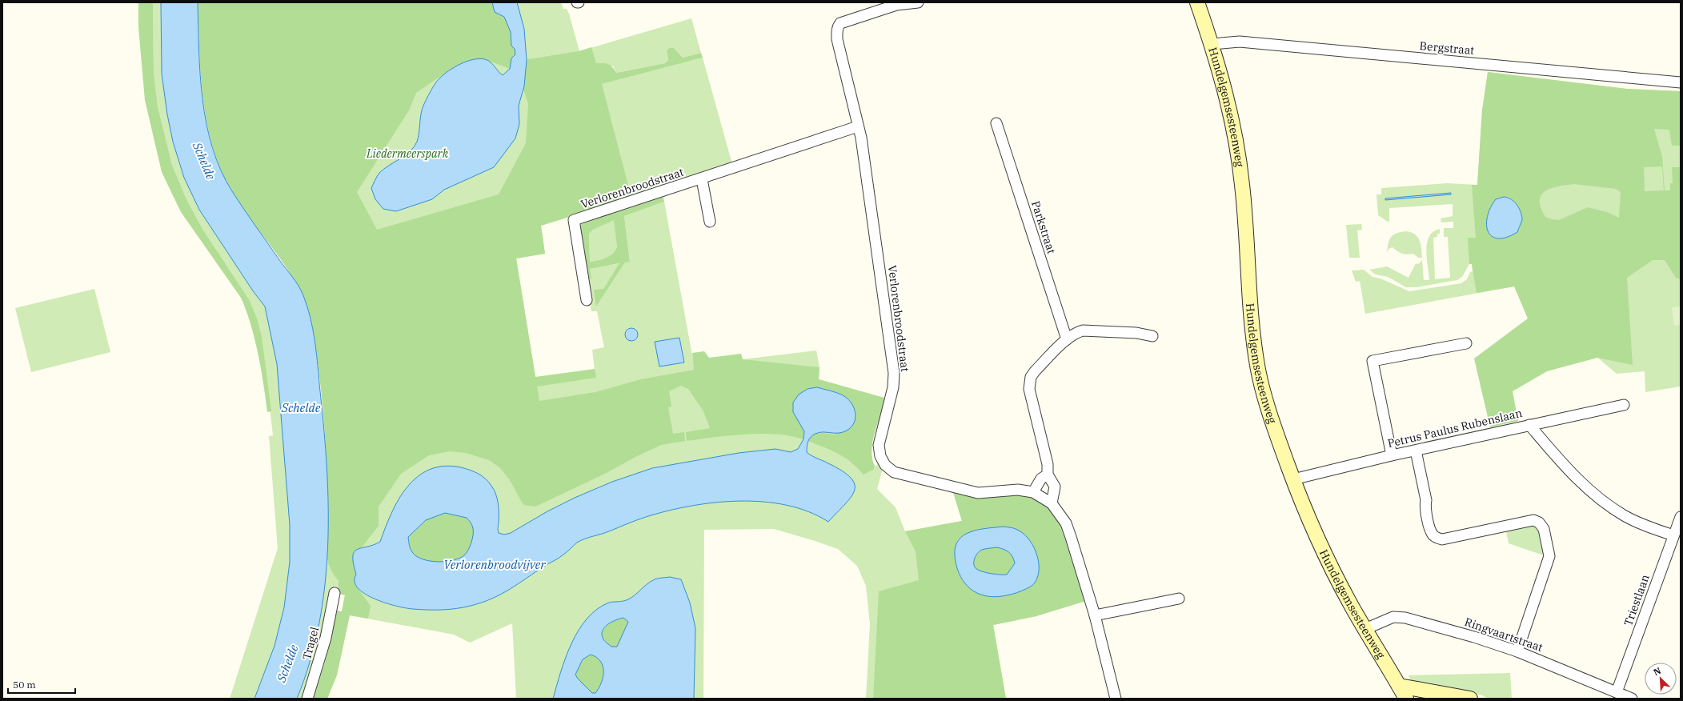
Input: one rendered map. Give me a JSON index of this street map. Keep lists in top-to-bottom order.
{
  "streets": {
    "main road": ["Hundelgemsesteenweg"],
    "street": [
      "Bergstraat",
      "Verlorenbroodstraat",
      "Parkstraat",
      "Petrus Paulus Rubenslaan",
      "Triestlaan",
      "Ringvaartstraat",
      "Tragel"
    ]
  },
  "crossings": [
    ["Bergstraat", "Hundelgemsesteenweg"],
    ["Hundelgemsesteenweg", "Petrus Paulus Rubenslaan"],
    ["Hundelgemsesteenweg", "Ringvaartstraat"],
    ["Triestlaan", "Ringvaartstraat"]
  ],
  "water": ["Schelde", "Verlorenbroodvijver"],
  "parks": ["Liedermeerspark"],
  "scale_bar": "50 m",
  "north": "top left"
}
